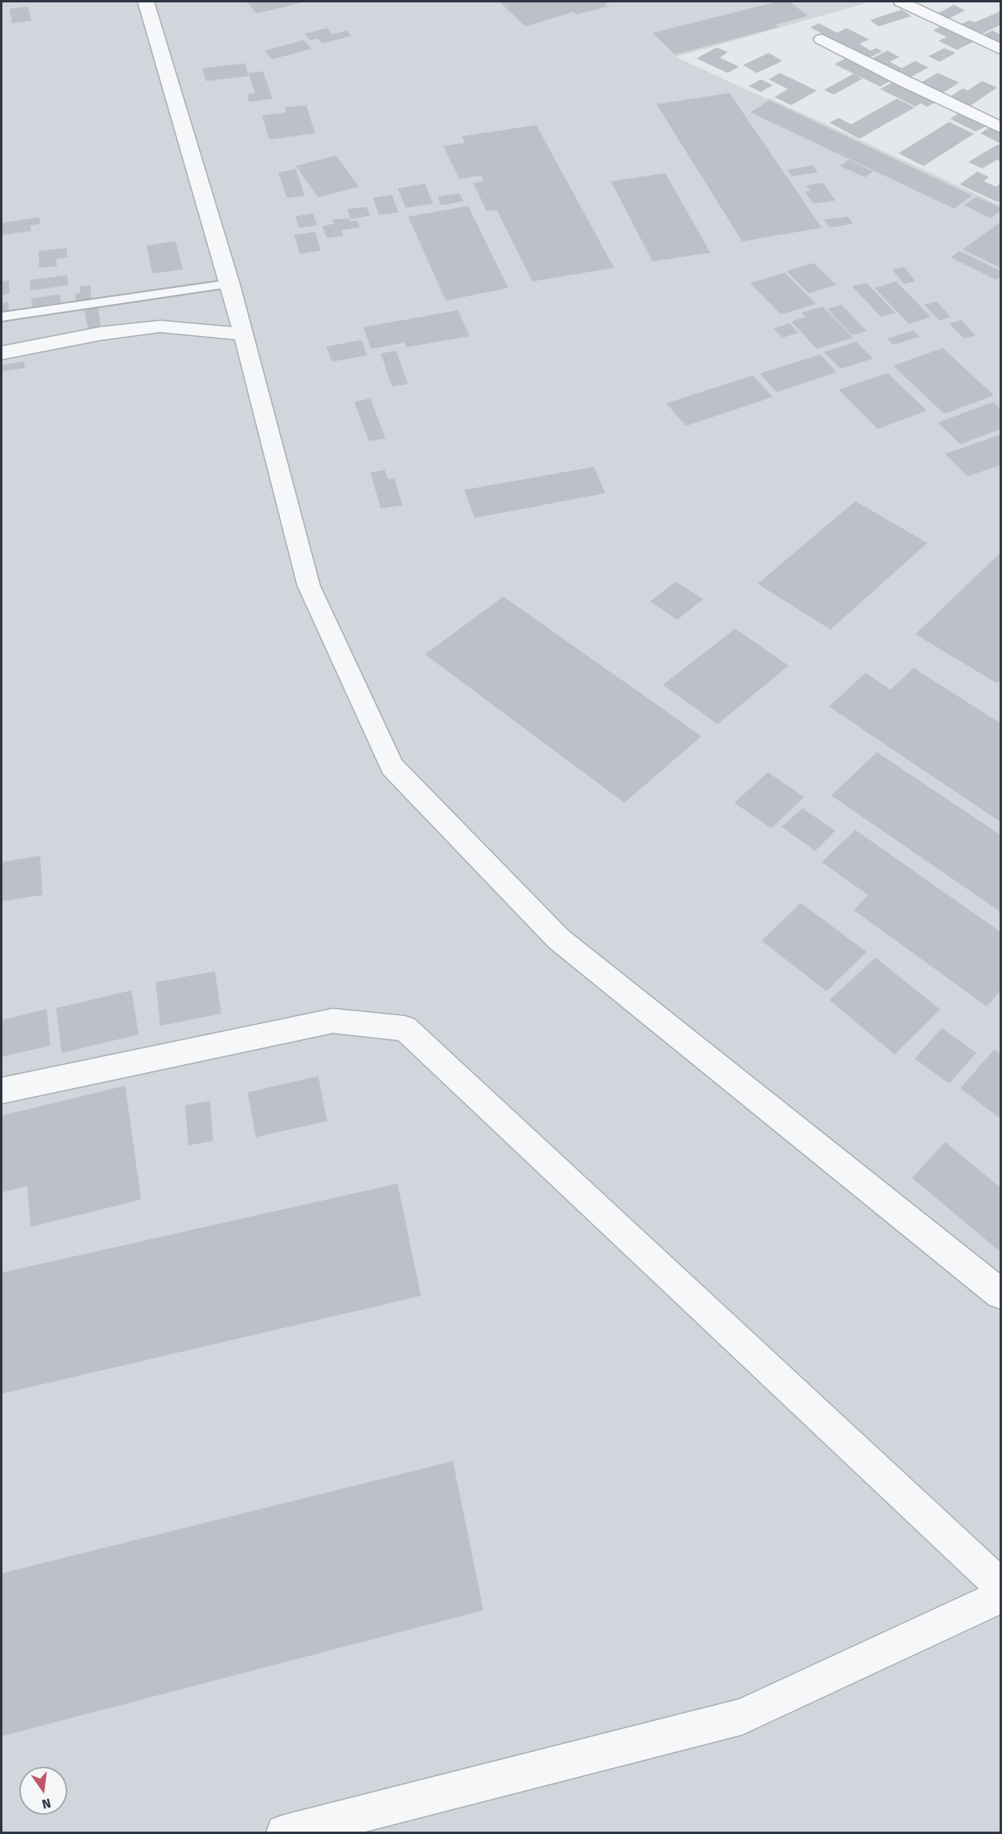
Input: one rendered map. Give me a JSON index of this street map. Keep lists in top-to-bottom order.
{
  "north": "bottom"
}
